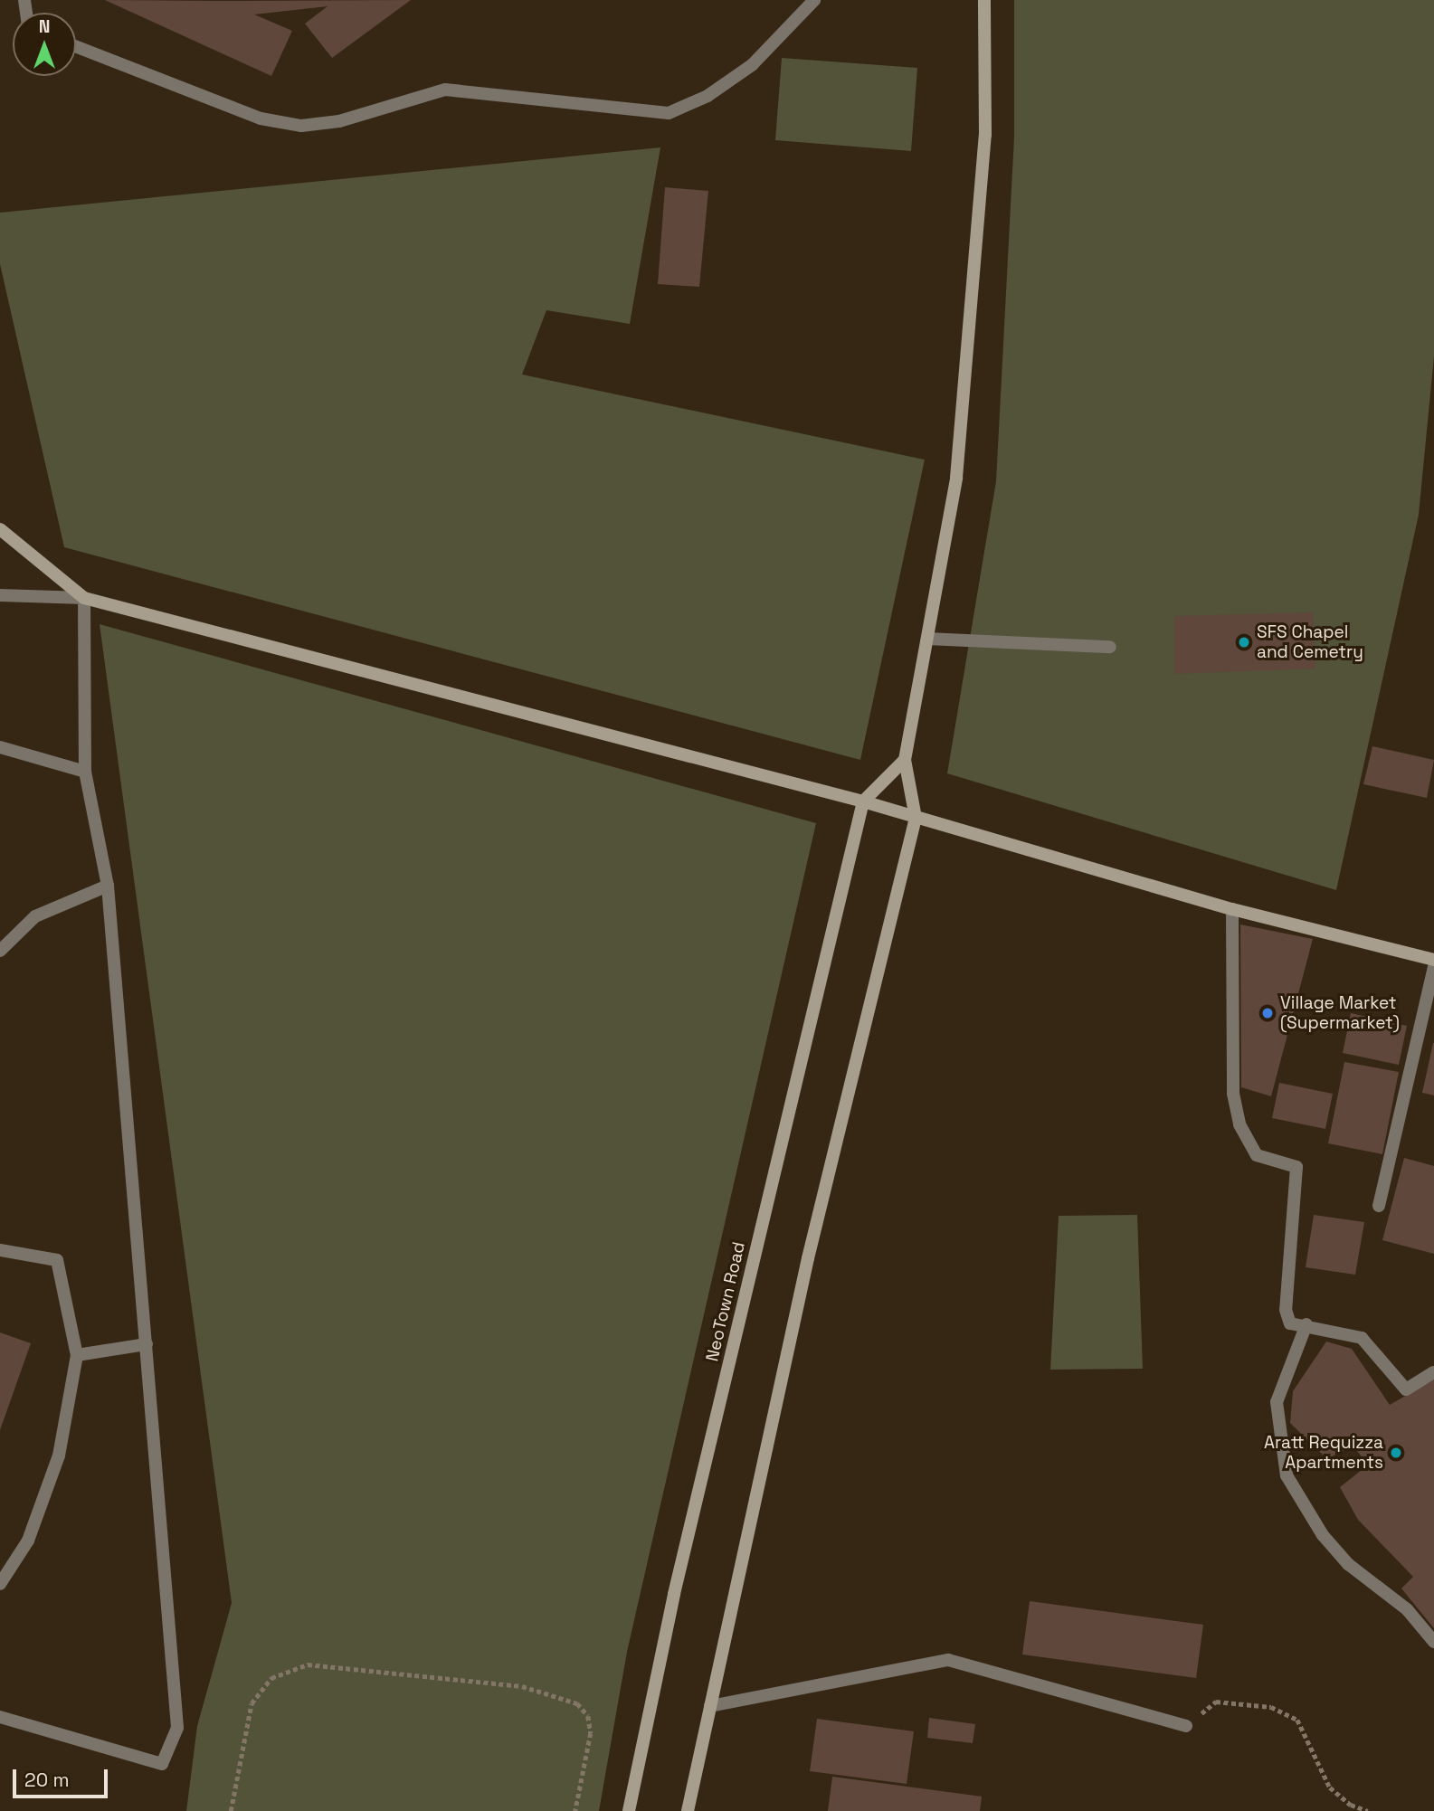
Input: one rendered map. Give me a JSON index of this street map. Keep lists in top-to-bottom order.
{
  "streets": {
    "street": ["NeoTown Road"]
  },
  "places": ["SFS Chapel and Cemetry", "Village Market (Supermarket)", "Aratt Requizza Apartments"],
  "scale_bar": "20 m",
  "north": "top"
}
